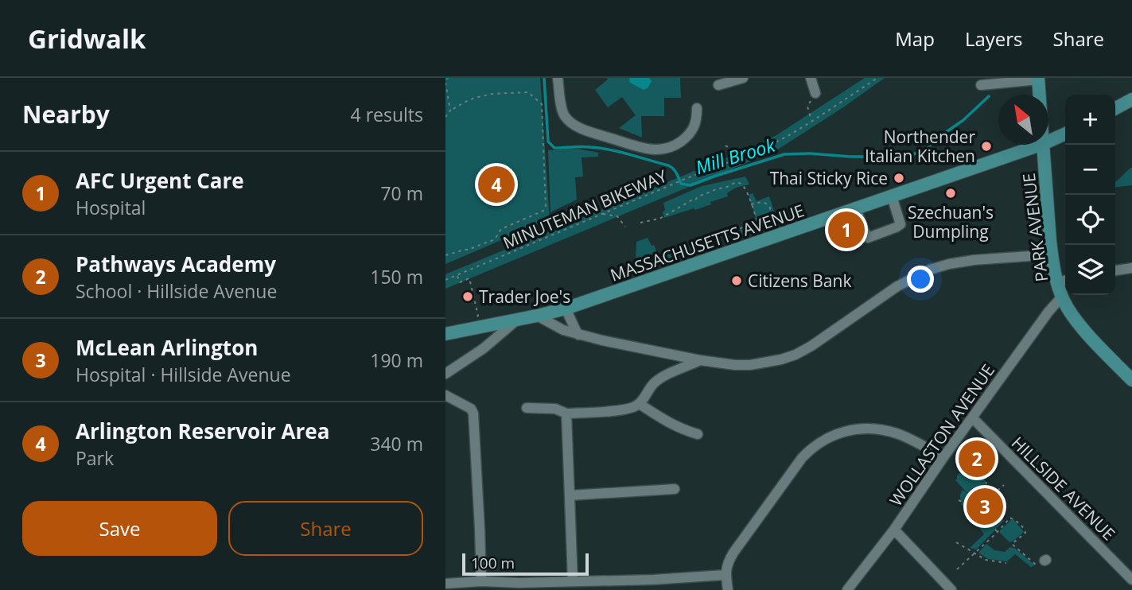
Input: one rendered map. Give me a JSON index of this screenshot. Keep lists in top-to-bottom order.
{
  "streets": {
    "main road": ["PARK AVENUE", "MASSACHUSETTS AVENUE"],
    "street": ["WOLLASTON AVENUE", "HILLSIDE AVENUE"],
    "path": ["MINUTEMAN BIKEWAY"]
  },
  "crossings": [
    ["PARK AVENUE", "WOLLASTON AVENUE"],
    ["WOLLASTON AVENUE", "HILLSIDE AVENUE"]
  ],
  "water": ["Mill Brook"],
  "places": [
    "Northender Italian Kitchen",
    "Thai Sticky Rice",
    "Szechuan's Dumpling",
    "Citizens Bank",
    "Trader Joe's"
  ],
  "scale_bar": "100 m",
  "north": "top left",
  "page": {
    "header": "Gridwalk",
    "nav": ["Map", "Layers", "Share"],
    "heading": ["Nearby", "4 results"],
    "map_buttons": ["+", "−"],
    "list": [
      {
        "mark": "1",
        "name": "AFC Urgent Care",
        "note": "Hospital",
        "value": "70 m"
      },
      {
        "mark": "2",
        "name": "Pathways Academy",
        "note": "School · Hillside Avenue",
        "value": "150 m"
      },
      {
        "mark": "3",
        "name": "McLean Arlington",
        "note": "Hospital · Hillside Avenue",
        "value": "190 m"
      },
      {
        "mark": "4",
        "name": "Arlington Reservoir Area",
        "note": "Park",
        "value": "340 m"
      }
    ],
    "pins": [
      "4",
      "1",
      "2",
      "3"
    ],
    "buttons": ["Save", "Share"],
    "scale": "100 m"
  }
}
